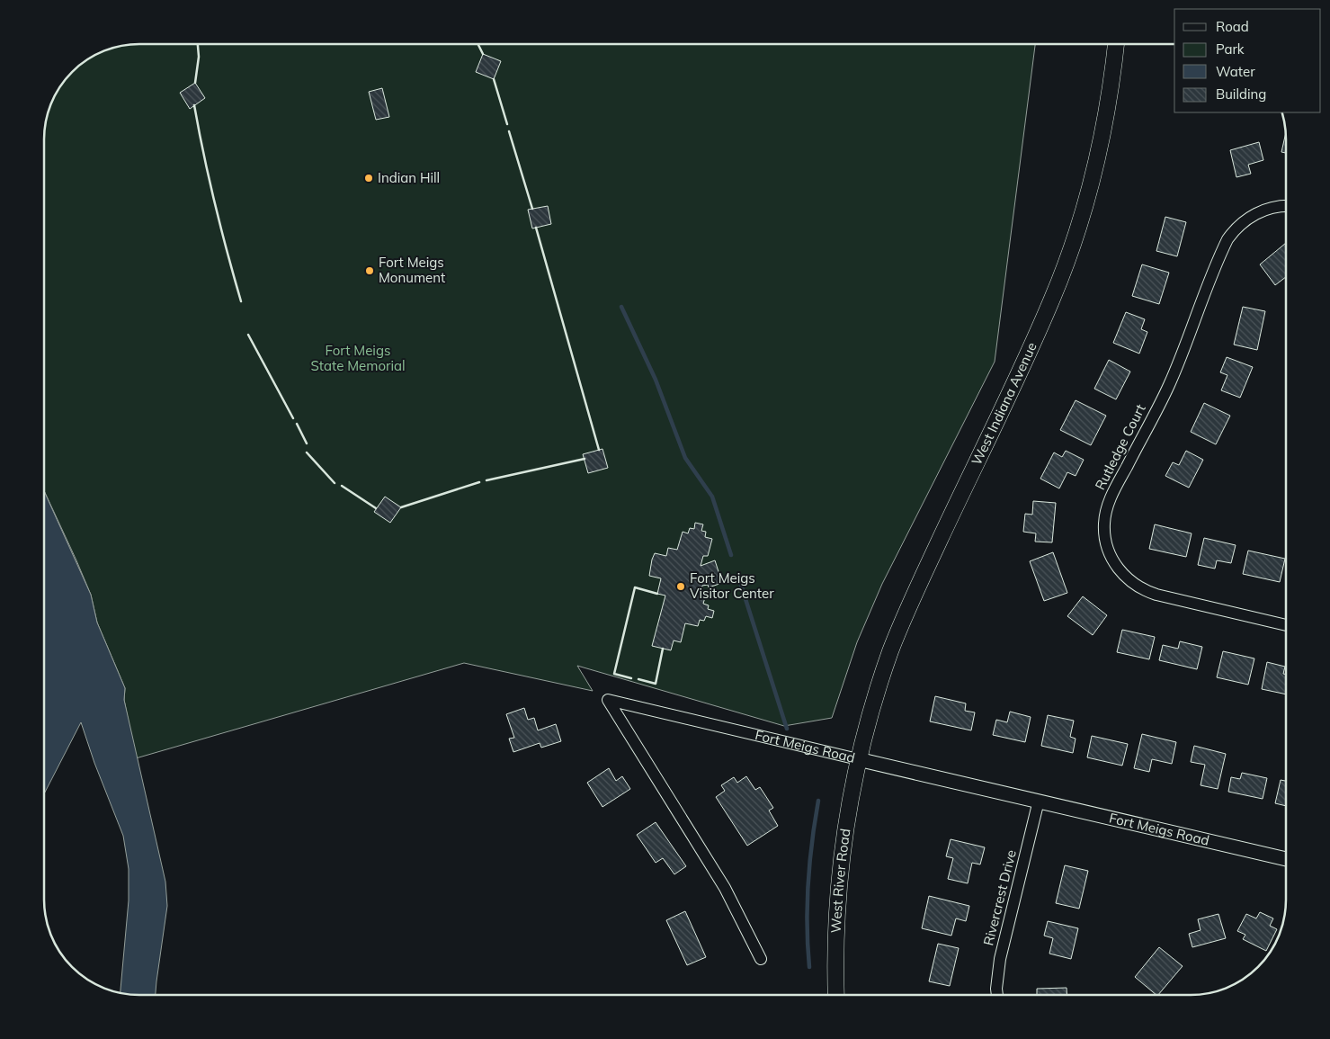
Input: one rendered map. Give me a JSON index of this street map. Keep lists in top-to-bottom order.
{
  "streets": {
    "main road": ["West Indiana Avenue", "West River Road"],
    "street": ["Rutledge Court", "Fort Meigs Road", "Rivercrest Drive"]
  },
  "crossings": [
    ["West Indiana Avenue", "Fort Meigs Road"],
    ["West Indiana Avenue", "West River Road"],
    ["Fort Meigs Road", "West River Road"],
    ["Fort Meigs Road", "Rivercrest Drive"]
  ],
  "parks": ["Fort Meigs State Memorial"],
  "places": ["Indian Hill", "Fort Meigs Monument", "Fort Meigs Visitor Center"],
  "legend": [
    "Road",
    "Park",
    "Water",
    "Building"
  ]
}
